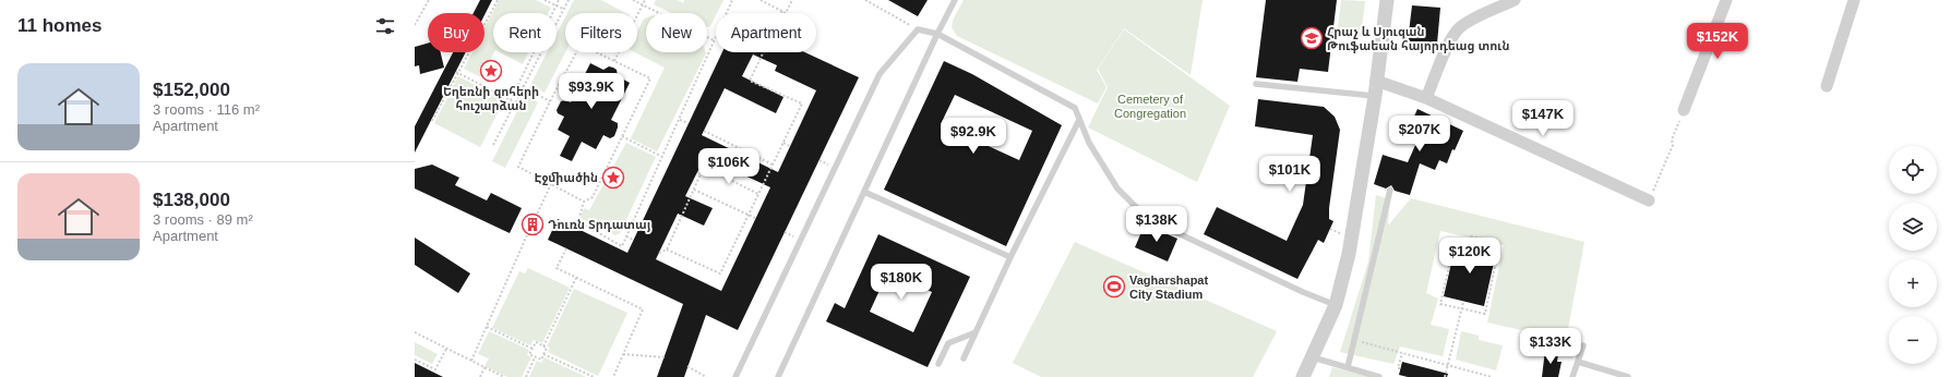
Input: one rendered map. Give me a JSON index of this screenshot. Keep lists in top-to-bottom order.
{
  "parks": ["Cemetery of Congregation"],
  "places": {
    "school or university": ["Հրաչ և Սյուզան Թուֆաեան հայորդեաց տուն"],
    "place": ["Եղեռնի զոհերի հուշարձան", "Էջմիածին"],
    "building": ["Դուռն Տրդատայ"],
    "sports": ["Vagharshapat City Stadium"]
  },
  "page": {
    "heading": "11 homes",
    "chip": [
      "Buy",
      "Rent",
      "Filters",
      "New",
      "Apartment"
    ],
    "price": [
      "$152K",
      "$93.9K",
      "$147K",
      "$207K",
      "$92.9K",
      "$106K",
      "$101K",
      "$138K",
      "$120K",
      "$180K",
      "$133K"
    ],
    "list": [
      {
        "name": "$152,000",
        "note": "3 rooms · 116 m² · Apartment"
      },
      {
        "name": "$138,000",
        "note": "3 rooms · 89 m² · Apartment"
      }
    ],
    "map_buttons": ["+", "−"]
  }
}
